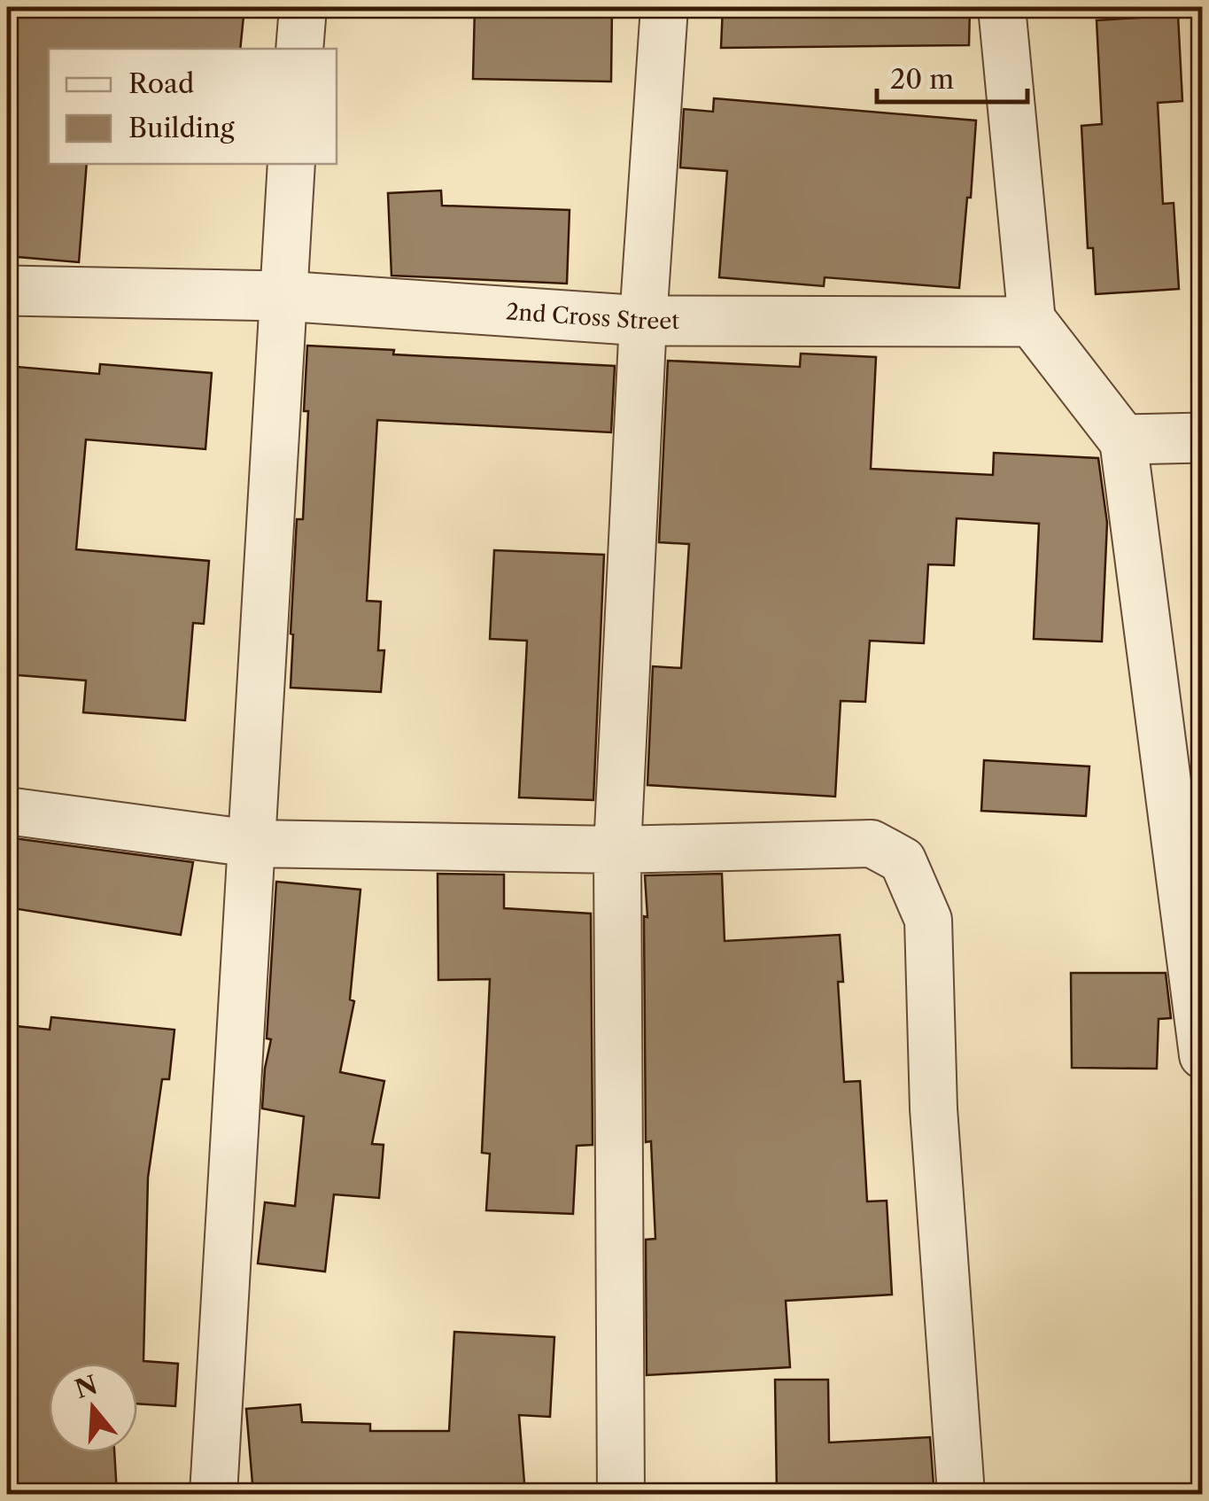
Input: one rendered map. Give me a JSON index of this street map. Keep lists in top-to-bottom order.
{
  "streets": {
    "street": ["2nd Cross Street"]
  },
  "legend": ["Road", "Building"],
  "scale_bar": "20 m",
  "north": "top"
}
